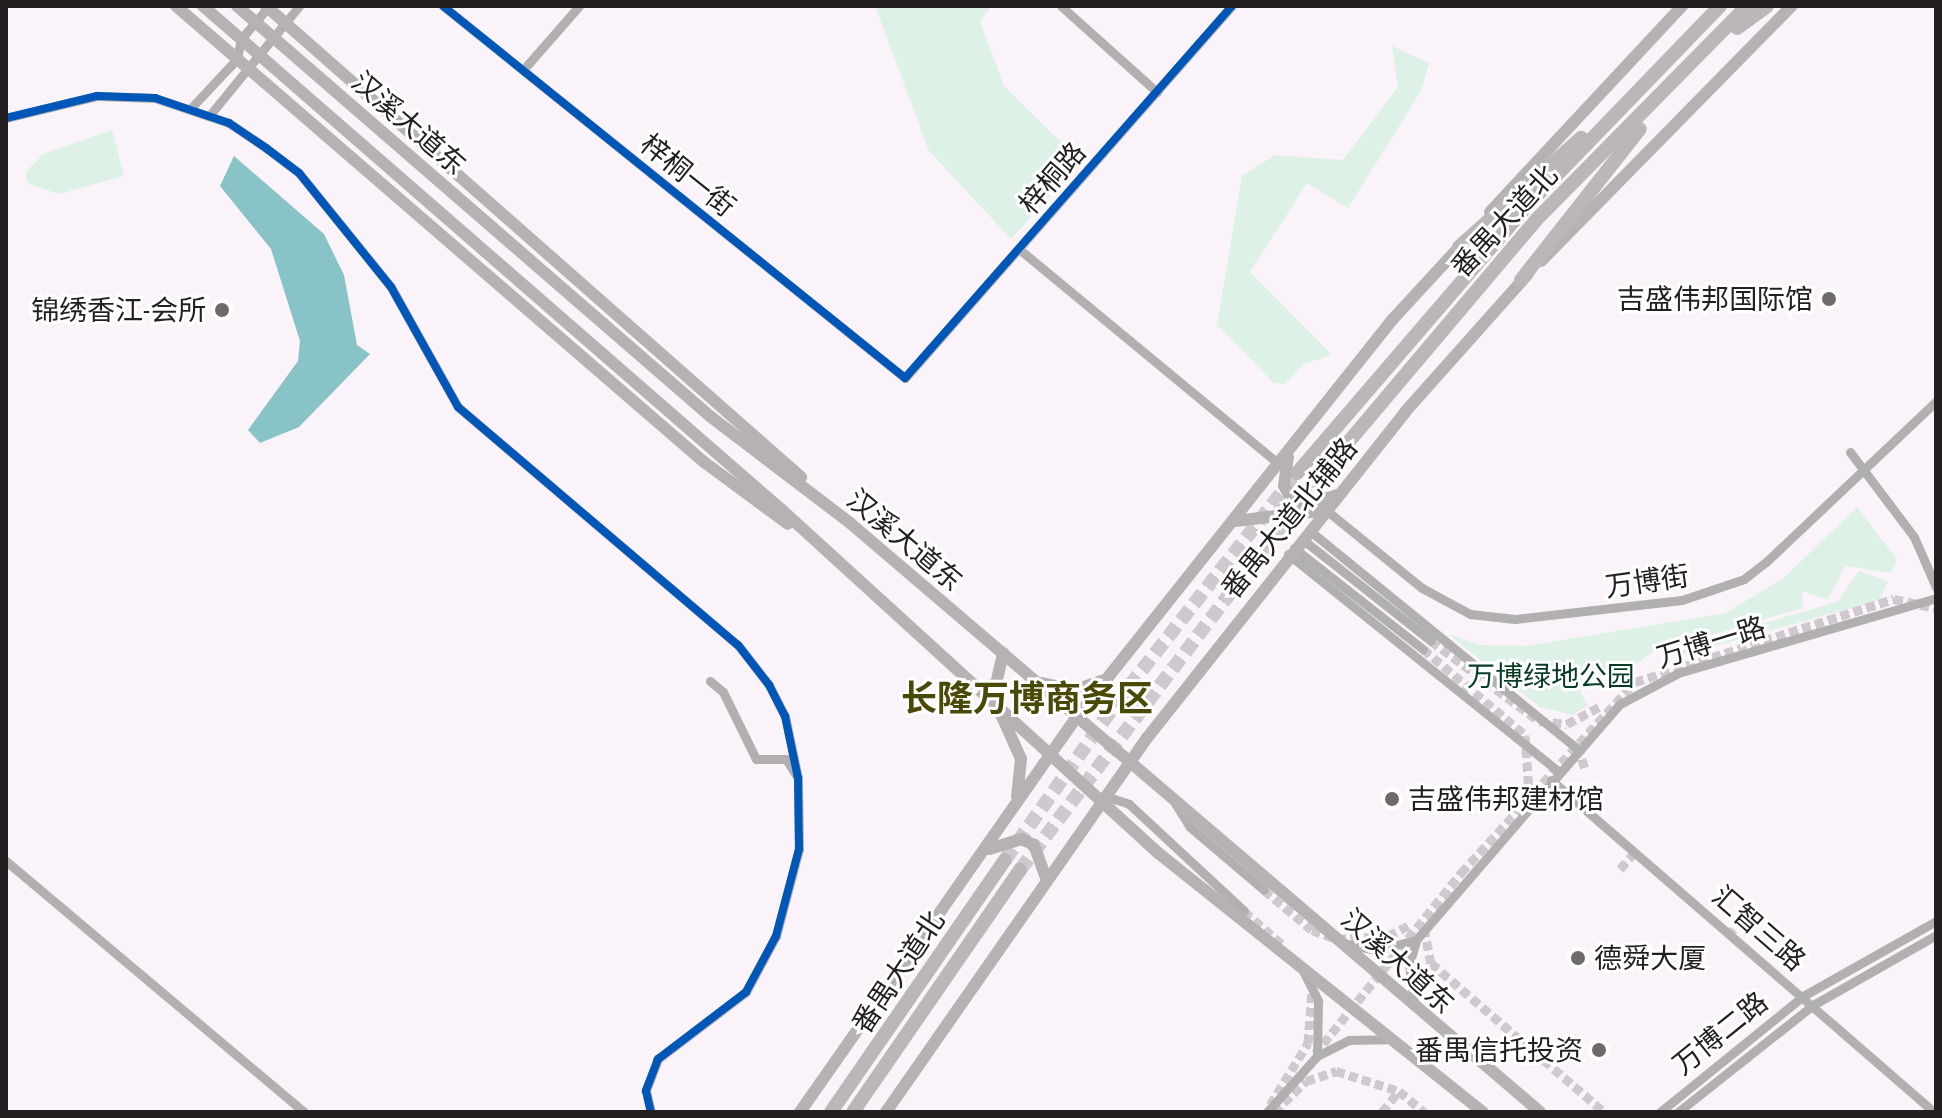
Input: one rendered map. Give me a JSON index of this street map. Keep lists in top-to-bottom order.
{
  "streets": {
    "highway": ["番禺大道北"],
    "main road": ["汉溪大道东", "番禺大道北辅路"],
    "street": [
      "梓桐一街",
      "梓桐路",
      "万博街",
      "万博一路",
      "汇智三路",
      "万博二路"
    ]
  },
  "crossings": [
    ["汉溪大道东", "番禺大道北辅路"],
    ["梓桐一街", "梓桐路"],
    ["番禺大道北辅路", "万博街"],
    ["万博一路", "汇智三路"],
    ["汇智三路", "万博二路"]
  ],
  "districts": ["长隆万博商务区"],
  "parks": ["万博绿地公园"],
  "places": [
    "吉盛伟邦国际馆",
    "锦绣香江-会所",
    "吉盛伟邦建材馆",
    "德舜大厦",
    "番禺信托投资"
  ]
}
